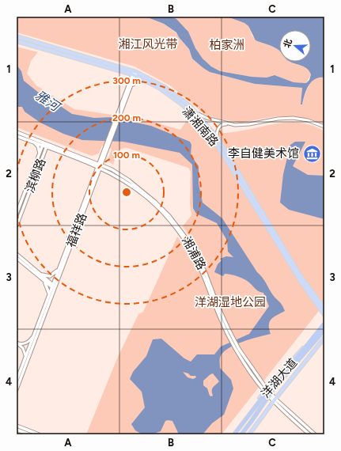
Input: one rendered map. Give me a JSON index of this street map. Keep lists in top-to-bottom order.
{
  "streets": {
    "highway": ["洋湖大道"],
    "main road": [
      "潇湘南路",
      "滨柳路",
      "福祥路",
      "湘浦路"
    ]
  },
  "crossings": [
    ["潇湘南路", "福祥路"],
    ["滨柳路", "湘浦路"],
    ["福祥路", "湘浦路"],
    ["湘浦路", "洋湖大道"]
  ],
  "water": ["雅河"],
  "parks": ["湘江风光带", "柏家洲", "洋湖湿地公园"],
  "places": {
    "museum": ["李自健美术馆"]
  },
  "north": "left",
  "grid": {
    "columns": ["A", "B", "C"],
    "rows": [
      "1",
      "2",
      "3",
      "4"
    ]
  },
  "rings": ["300 m", "200 m", "100 m"]
}
